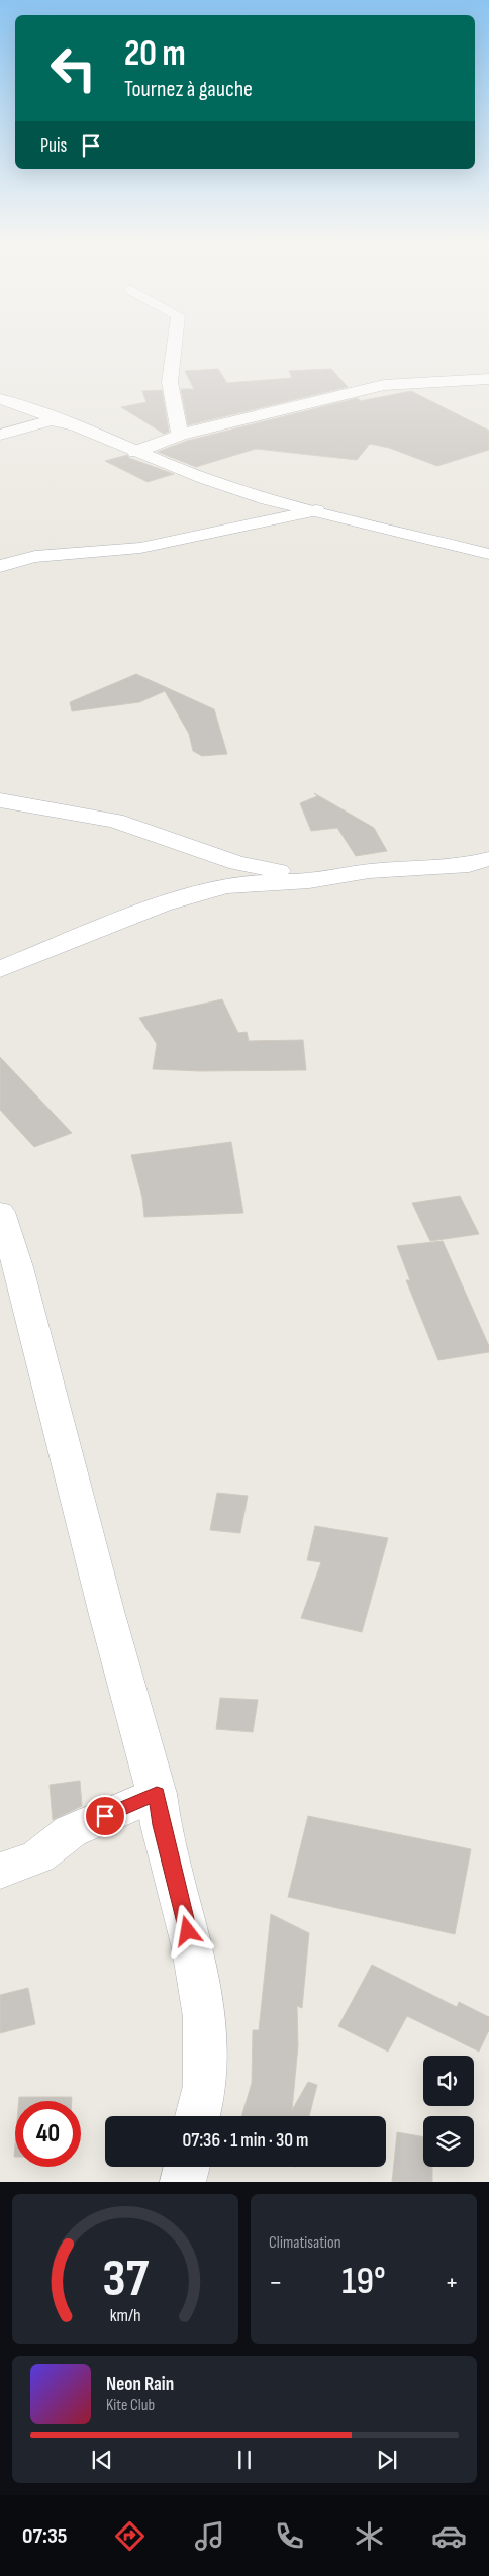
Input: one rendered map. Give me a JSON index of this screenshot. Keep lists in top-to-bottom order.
{
  "page": {
    "turn": ["20 m", "Tournez à gauche"],
    "then": "Puis",
    "limit": "40",
    "trip": "07:36 · 1 min · 30 m",
    "tile": "Climatisation",
    "heat": ["−", "19°", "+"],
    "song": ["Neon Rain", "Kite Club"],
    "tabs": "07:35",
    "gauge": ["37", "km/h"]
  }
}
